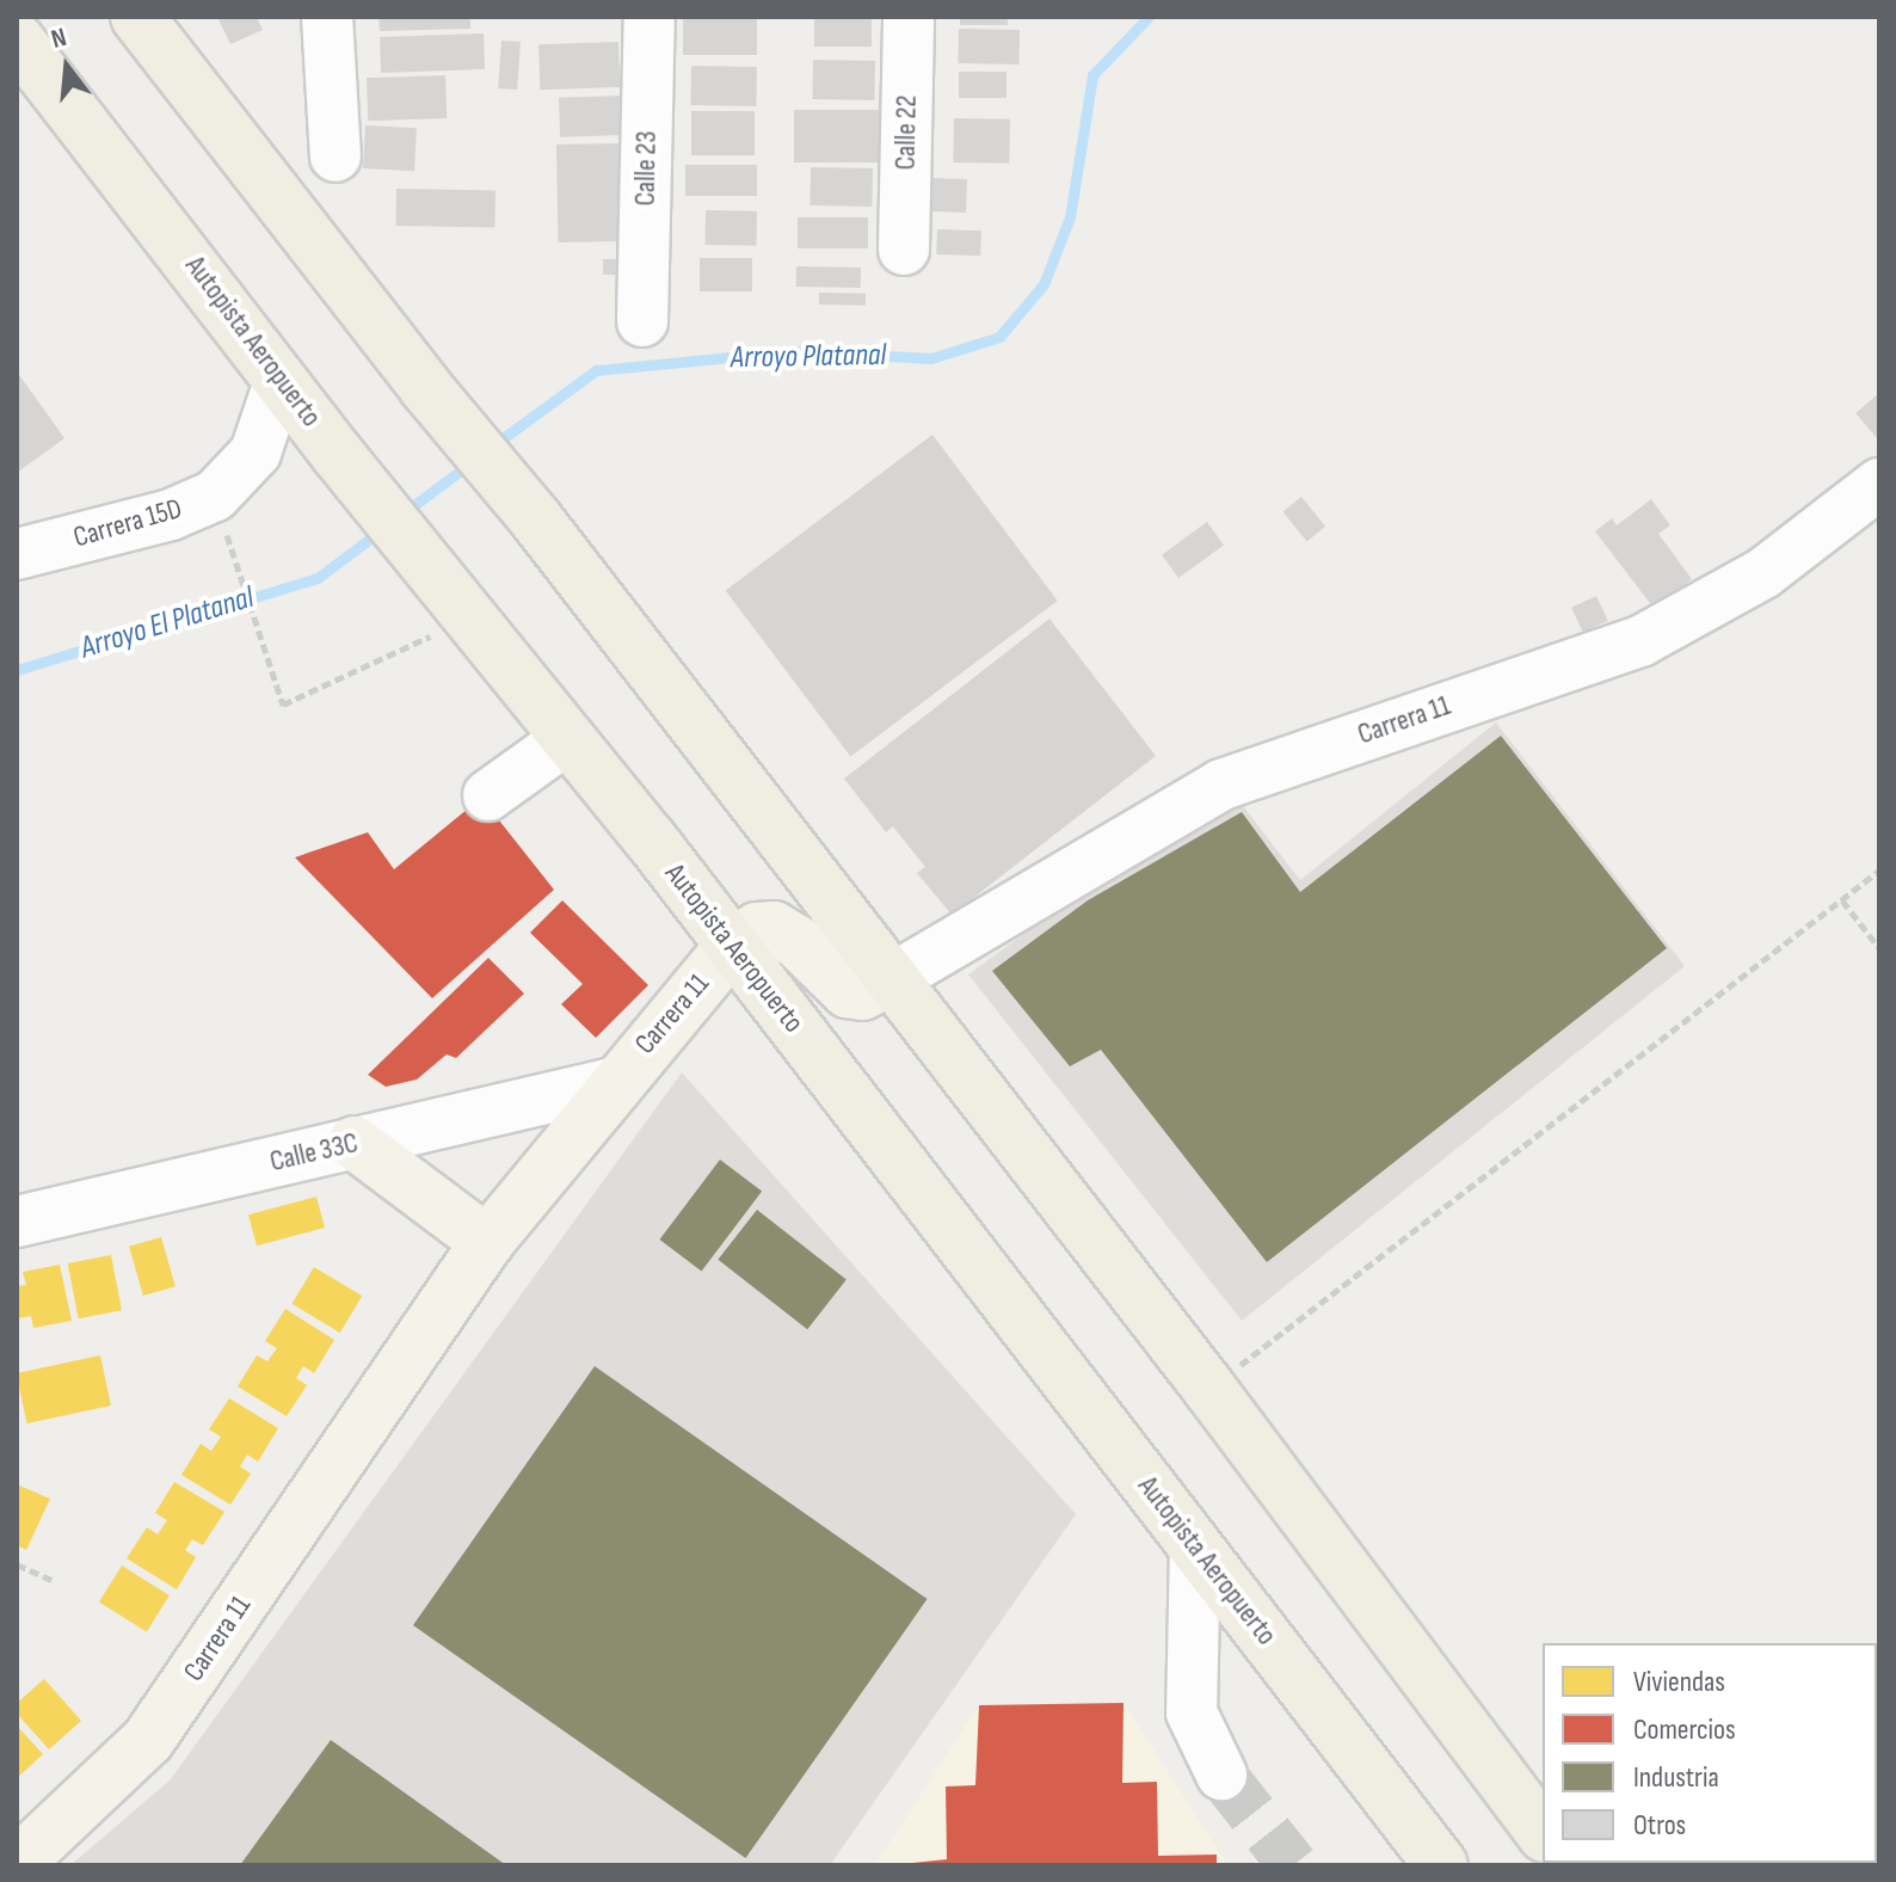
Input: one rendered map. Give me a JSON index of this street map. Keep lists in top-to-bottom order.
{
  "streets": {
    "highway": ["Autopista Aeropuerto"],
    "main road": ["Carrera 11"],
    "street": [
      "Calle 22",
      "Calle 23",
      "Carrera 15D",
      "Calle 33C"
    ]
  },
  "crossings": [
    ["Autopista Aeropuerto", "Carrera 15D"],
    ["Autopista Aeropuerto", "Carrera 11"],
    ["Carrera 11", "Calle 33C"]
  ],
  "water": ["Arroyo Platanal", "Arroyo El Platanal"],
  "legend": [
    "Viviendas",
    "Comercios",
    "Industria",
    "Otros"
  ],
  "north": "top"
}
